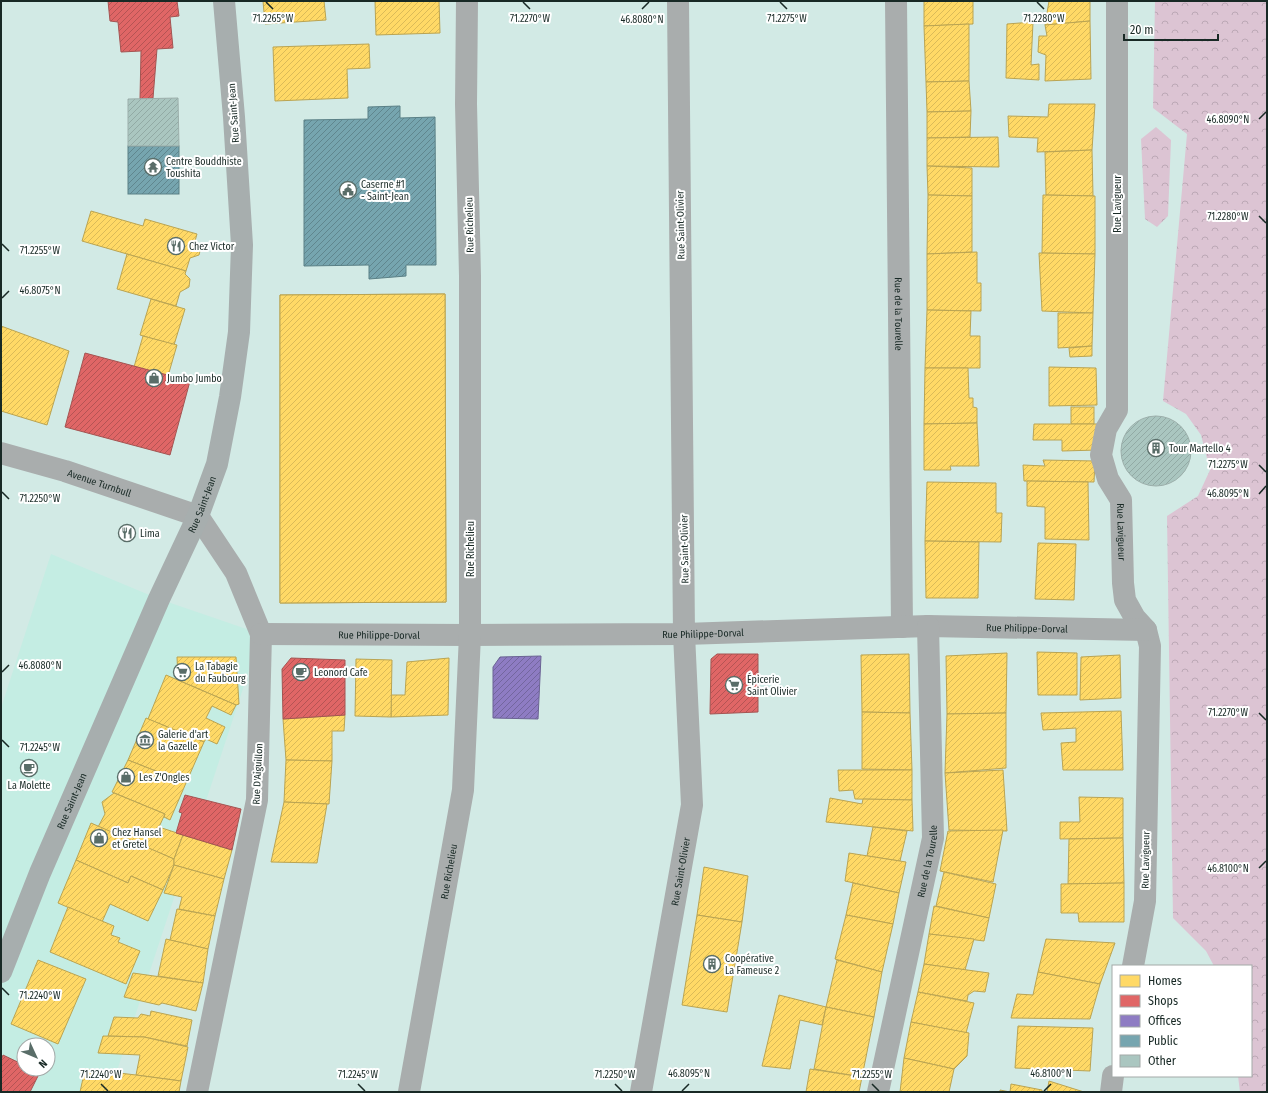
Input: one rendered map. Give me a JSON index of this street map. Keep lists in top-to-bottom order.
{
  "streets": {
    "main road": ["Rue Saint-Jean"],
    "street": [
      "Rue Lavigueur",
      "Rue Richelieu",
      "Rue Saint-Olivier",
      "Rue de la Tourelle",
      "Avenue Turnbull",
      "Rue Philippe-Dorval",
      "Rue D'Aiguillon"
    ]
  },
  "crossings": [
    ["Rue Saint-Jean", "Avenue Turnbull"],
    ["Rue Saint-Jean", "Rue D'Aiguillon"],
    ["Rue Lavigueur", "Rue Philippe-Dorval"],
    ["Rue Richelieu", "Rue Philippe-Dorval"],
    ["Rue Saint-Olivier", "Rue Philippe-Dorval"],
    ["Rue de la Tourelle", "Rue Philippe-Dorval"],
    ["Avenue Turnbull", "Rue D'Aiguillon"],
    ["Rue Philippe-Dorval", "Rue D'Aiguillon"]
  ],
  "places": {
    "temple": ["Centre Bouddhiste Toushita"],
    "public building": ["Caserne #1 - Saint-Jean"],
    "restaurant": ["Chez Victor", "Lima"],
    "shop": ["Jumbo Jumbo", "Les Z'Ongles", "Chez Hansel et Gretel"],
    "building": ["Tour Martello 4", "Coopérative La Fameuse 2"],
    "supermarket": ["La Tabagie du Faubourg", "Épicerie Saint Olivier"],
    "cafe": ["Leonord Cafe", "La Molette"],
    "museum": ["Galerie d'art la Gazelle"]
  },
  "legend": [
    "Homes",
    "Shops",
    "Offices",
    "Public",
    "Other"
  ],
  "scale_bar": "20 m",
  "north": "bottom right",
  "coordinates": [
    "71.2265°W",
    "71.2270°W",
    "71.2275°W",
    "71.2280°W",
    "46.8080°N",
    "46.8090°N",
    "71.2255°W",
    "46.8075°N",
    "46.8095°N",
    "71.2250°W",
    "71.2245°W",
    "46.8100°N",
    "71.2240°W"
  ]
}
